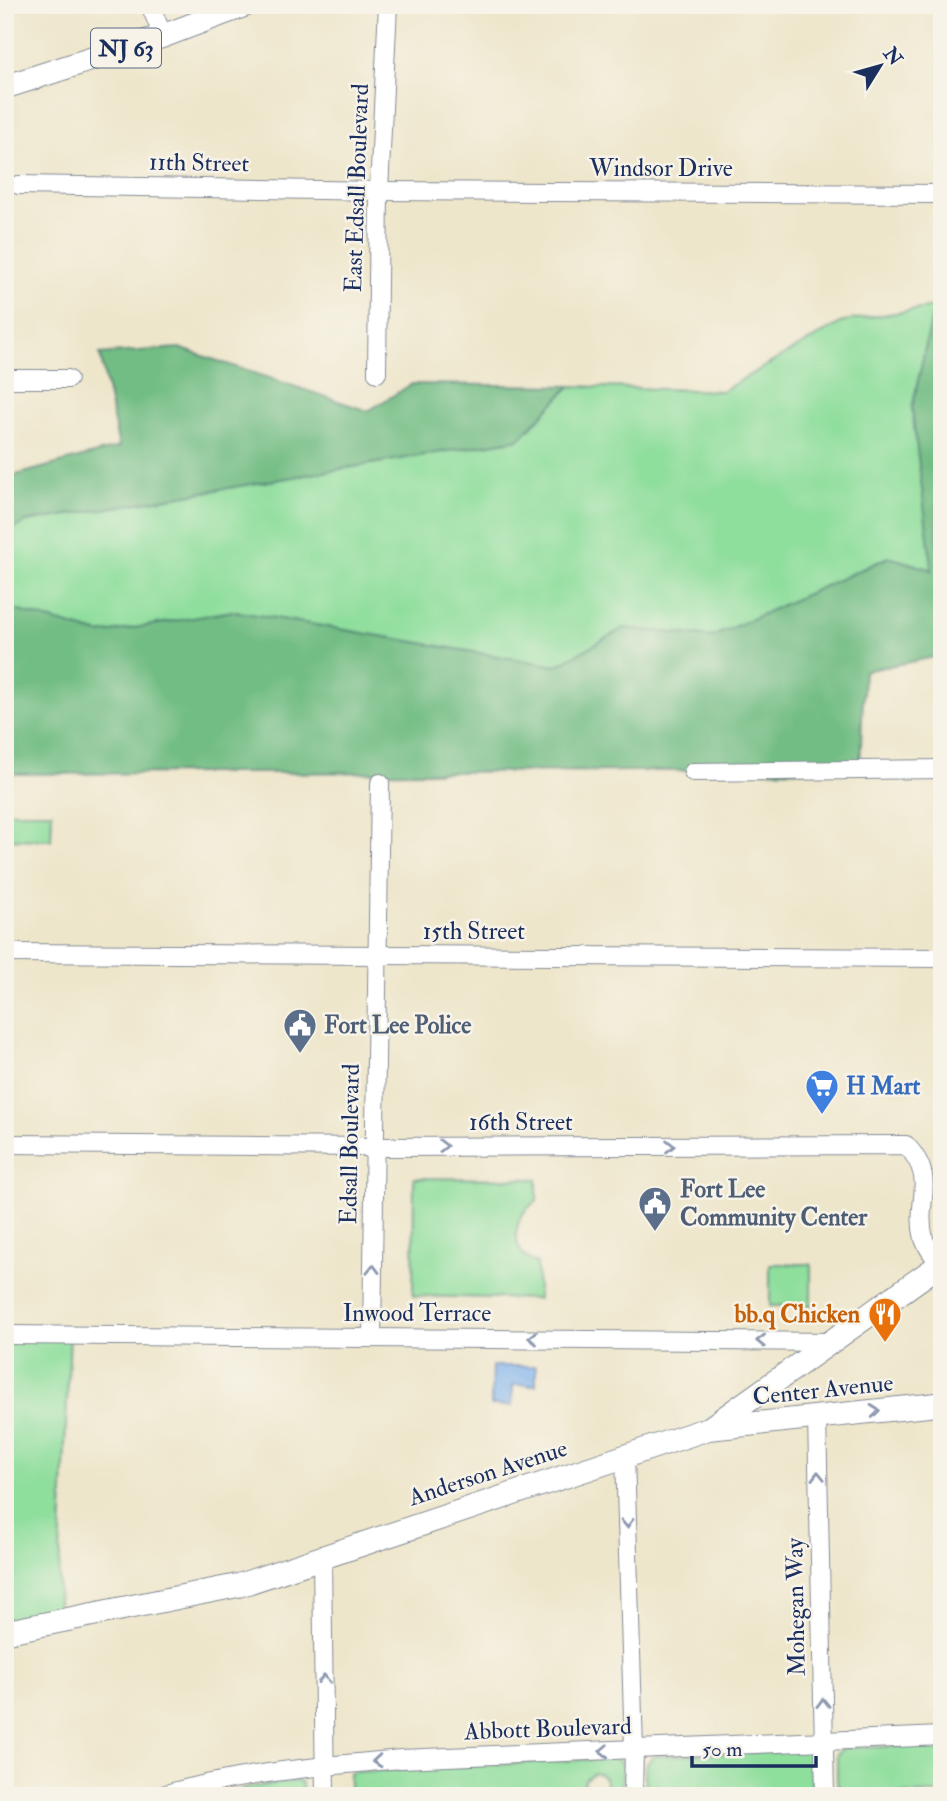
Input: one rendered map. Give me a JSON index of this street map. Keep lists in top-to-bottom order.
{
  "streets": {
    "main road": ["NJ 63", "Center Avenue", "Anderson Avenue"],
    "street": [
      "11th Street",
      "Windsor Drive",
      "East Edsall Boulevard",
      "15th Street",
      "16th Street",
      "Edsall Boulevard",
      "Inwood Terrace",
      "Mohegan Way",
      "Abbott Boulevard"
    ]
  },
  "crossings": [
    ["11th Street", "Windsor Drive"],
    ["11th Street", "East Edsall Boulevard"],
    ["Windsor Drive", "East Edsall Boulevard"],
    ["15th Street", "Edsall Boulevard"],
    ["16th Street", "Edsall Boulevard"],
    ["16th Street", "Anderson Avenue"],
    ["Edsall Boulevard", "Inwood Terrace"],
    ["Inwood Terrace", "Anderson Avenue"],
    ["Center Avenue", "Anderson Avenue"],
    ["Center Avenue", "Mohegan Way"],
    ["Mohegan Way", "Abbott Boulevard"]
  ],
  "one_way": [
    "16th Street",
    "Inwood Terrace",
    "Center Avenue",
    "Mohegan Way",
    "Abbott Boulevard"
  ],
  "places": {
    "public building": ["Fort Lee Police", "Fort Lee Community Center"],
    "supermarket": ["H Mart"],
    "restaurant": ["bb.q Chicken"]
  },
  "scale_bar": "50 m",
  "north": "top right"
}
